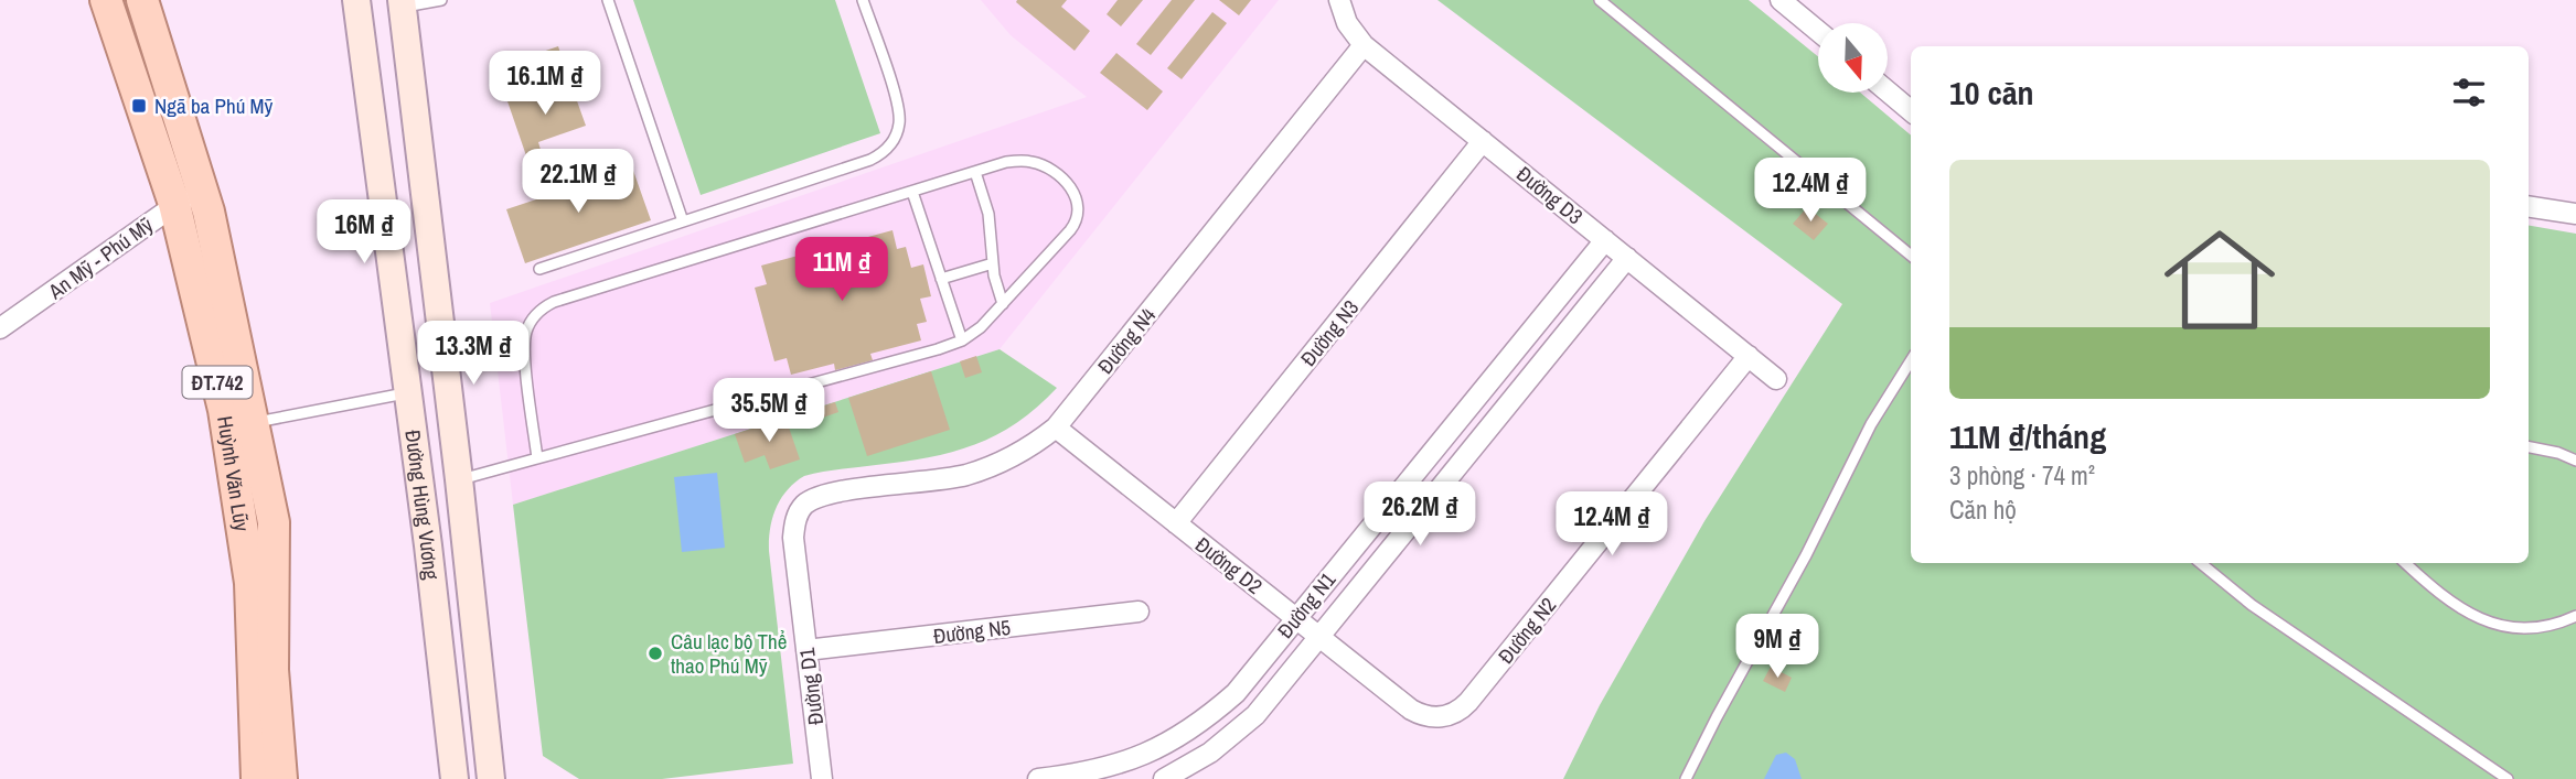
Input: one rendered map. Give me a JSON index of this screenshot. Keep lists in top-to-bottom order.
{
  "streets": {
    "main road": ["ĐT.742", "Huỳnh Văn Lũy", "Đường Hùng Vương"],
    "street": [
      "Đường D3",
      "An Mỹ - Phú Mỹ",
      "Đường N3",
      "Đường N4",
      "Đường D2",
      "Đường N1",
      "Đường N2",
      "Đường N5",
      "Đường D1"
    ]
  },
  "crossings": [
    ["Đường D3", "Đường N3"],
    ["Đường D3", "Đường N4"],
    ["Đường D3", "Đường N1"],
    ["Đường D3", "Đường N2"],
    ["An Mỹ - Phú Mỹ", "Huỳnh Văn Lũy"],
    ["Đường N3", "Đường D2"],
    ["Đường N4", "Đường D2"],
    ["Đường N4", "Đường D1"],
    ["Đường D2", "Đường N1"],
    ["Đường D2", "Đường N2"],
    ["Đường N5", "Đường D1"]
  ],
  "places": {
    "transit": ["Ngã ba Phú Mỹ"],
    "other": ["Câu lạc bộ Thể thao Phú Mỹ"]
  },
  "north": "bottom",
  "page": {
    "heading": "10 căn",
    "price": [
      "16.1M ₫",
      "22.1M ₫",
      "12.4M ₫",
      "16M ₫",
      "11M ₫",
      "13.3M ₫",
      "35.5M ₫",
      "26.2M ₫",
      "12.4M ₫",
      "9M ₫"
    ],
    "list": [
      {
        "name": "11M ₫/tháng",
        "note": "3 phòng · 74 m² · Căn hộ"
      }
    ]
  }
}
